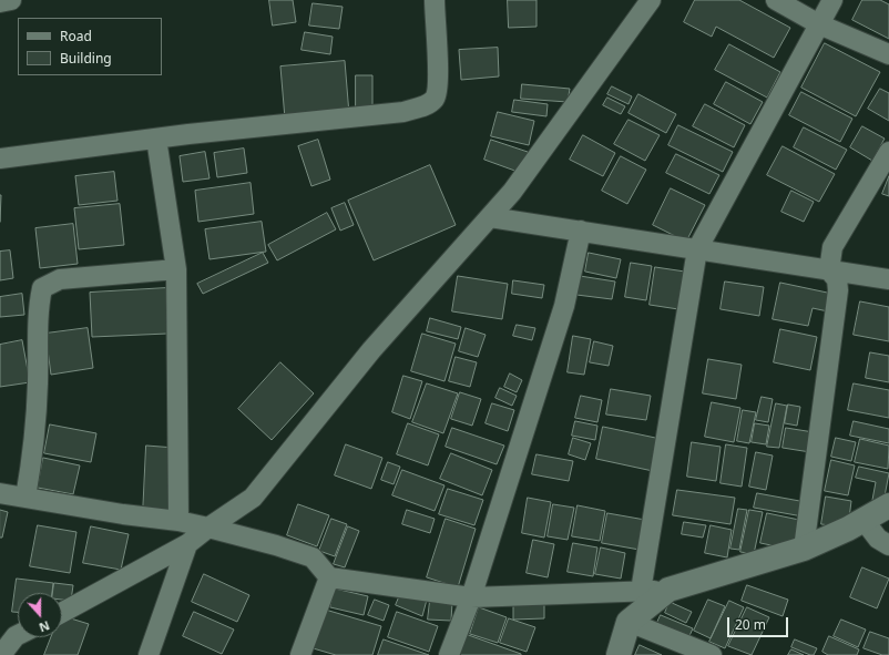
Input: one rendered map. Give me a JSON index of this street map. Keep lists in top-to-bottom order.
{
  "legend": ["Road", "Building"],
  "scale_bar": "20 m",
  "north": "bottom"
}
